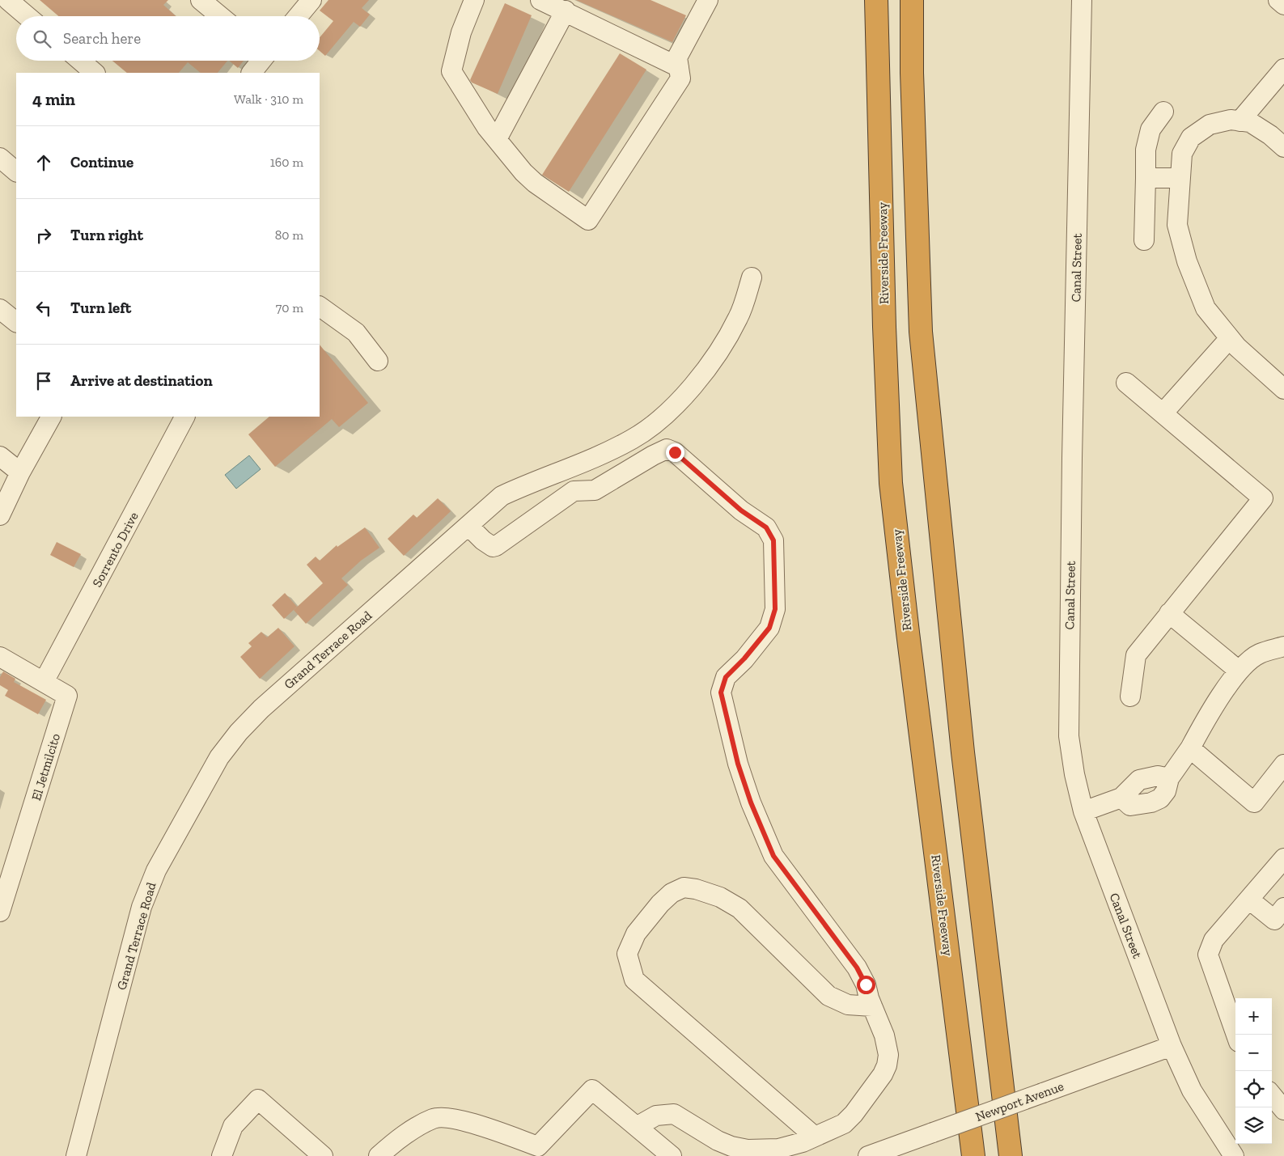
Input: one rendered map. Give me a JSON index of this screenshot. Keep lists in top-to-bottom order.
{
  "streets": {
    "highway": ["Riverside Freeway"],
    "street": [
      "Canal Street",
      "Sorrento Drive",
      "Grand Terrace Road",
      "El Jetmilcito",
      "Newport Avenue"
    ]
  },
  "crossings": [
    ["Canal Street", "Newport Avenue"],
    ["Sorrento Drive", "El Jetmilcito"]
  ],
  "page": {
    "search": "Search here",
    "heading": ["4 min", "Walk · 310 m"],
    "list": [
      ["Continue", "160 m"],
      ["Turn right", "80 m"],
      ["Turn left", "70 m"],
      "Arrive at destination"
    ],
    "map_buttons": ["+", "−"]
  }
}
